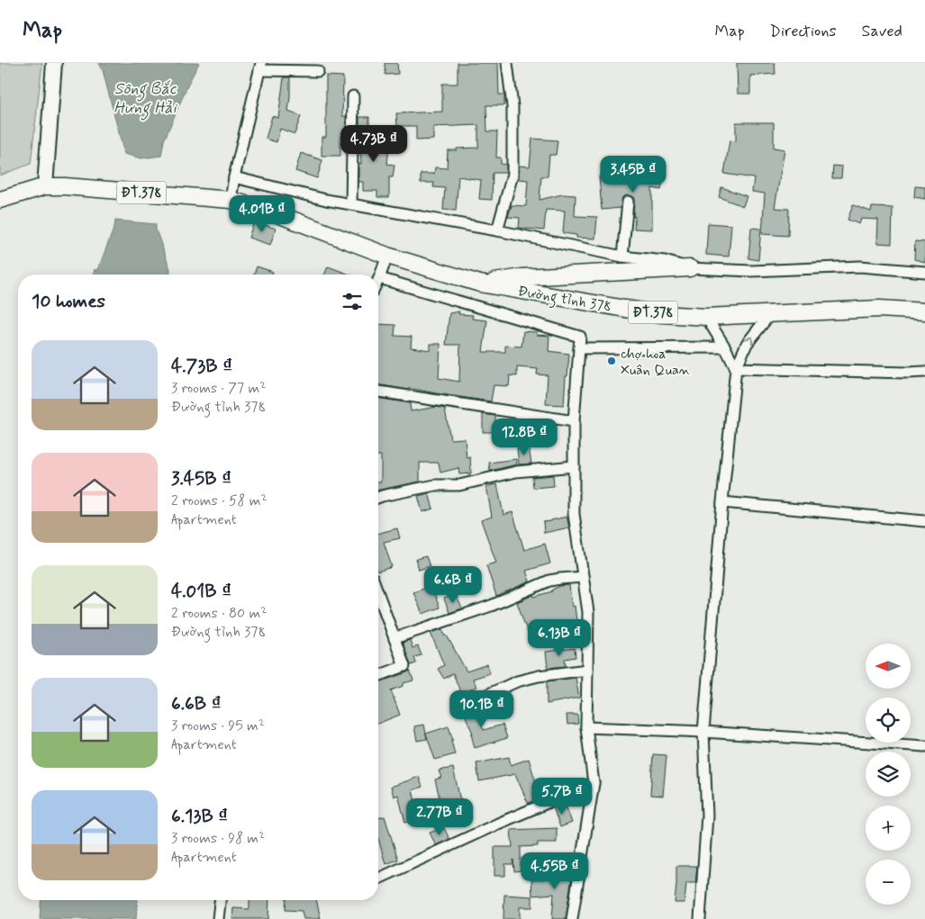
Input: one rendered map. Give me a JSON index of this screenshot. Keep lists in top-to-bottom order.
{
  "streets": {
    "main road": ["ĐT.378", "Đường tỉnh 378"]
  },
  "crossings": [
    ["ĐT.378", "Đường tỉnh 378"]
  ],
  "water": ["Sông Bắc Hưng Hải"],
  "places": ["chợ hoa Xuân Quan"],
  "north": "left",
  "page": {
    "header": "Map",
    "nav": ["Map", "Directions", "Saved"],
    "price": [
      "4.73B ₫",
      "3.45B ₫",
      "4.01B ₫",
      "12.8B ₫",
      "6.6B ₫",
      "6.13B ₫",
      "10.1B ₫",
      "5.7B ₫",
      "2.77B ₫",
      "4.55B ₫"
    ],
    "heading": "10 homes",
    "list": [
      {
        "name": "4.73B ₫",
        "note": "3 rooms · 77 m² · Đường tỉnh 378"
      },
      {
        "name": "3.45B ₫",
        "note": "2 rooms · 58 m² · Apartment"
      },
      {
        "name": "4.01B ₫",
        "note": "2 rooms · 80 m² · Đường tỉnh 378"
      },
      {
        "name": "6.6B ₫",
        "note": "3 rooms · 95 m² · Apartment"
      },
      {
        "name": "6.13B ₫",
        "note": "3 rooms · 98 m² · Apartment"
      }
    ],
    "map_buttons": ["+", "−"]
  }
}
